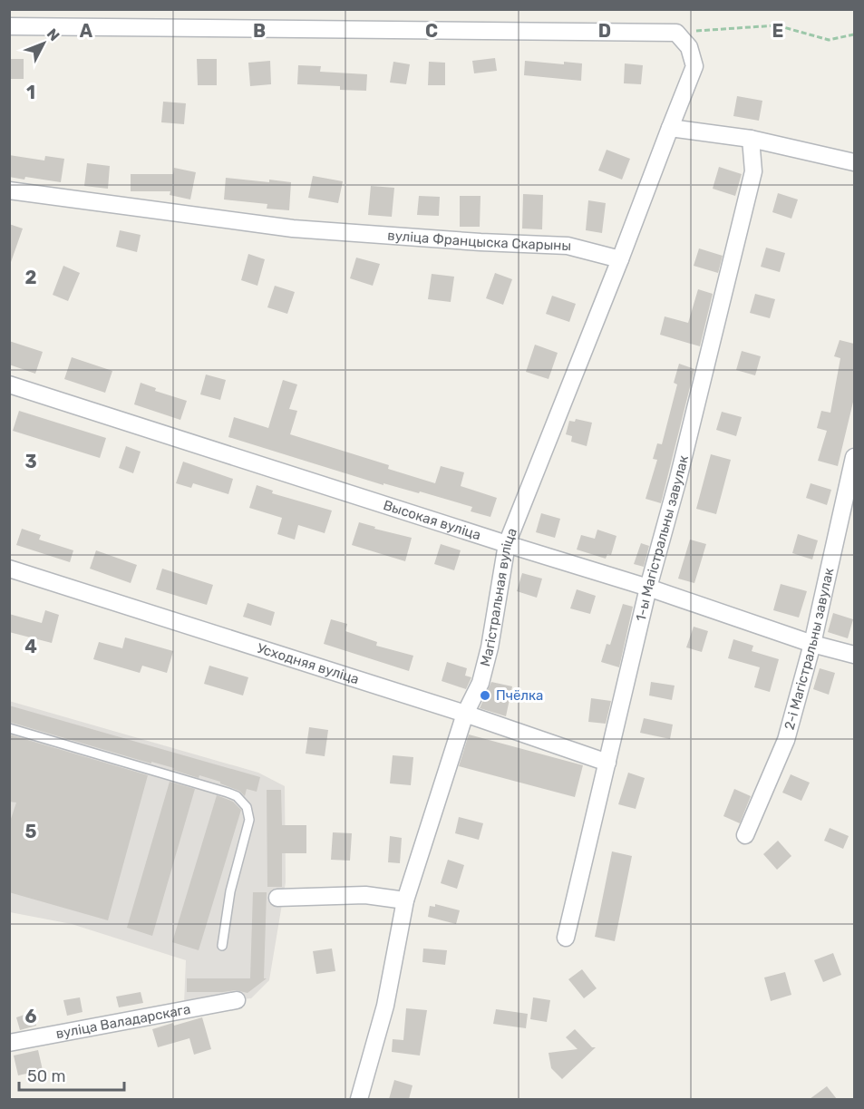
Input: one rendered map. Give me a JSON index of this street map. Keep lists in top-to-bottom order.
{
  "streets": {
    "street": [
      "вуліца Францыска Скарыны",
      "Высокая вуліца",
      "1-ы Магістральны завулак",
      "Магістральная вуліца",
      "2-і Магістральны завулак",
      "Усходняя вуліца",
      "вуліца Валадарскага"
    ]
  },
  "crossings": [
    ["вуліца Францыска Скарыны", "Магістральная вуліца"],
    ["Высокая вуліца", "1-ы Магістральны завулак"],
    ["Высокая вуліца", "Магістральная вуліца"],
    ["Высокая вуліца", "2-і Магістральны завулак"],
    ["1-ы Магістральны завулак", "Усходняя вуліца"],
    ["Магістральная вуліца", "Усходняя вуліца"]
  ],
  "places": ["Пчёлка"],
  "scale_bar": "50 m",
  "north": "top right",
  "grid": {
    "columns": [
      "A",
      "B",
      "C",
      "D",
      "E"
    ],
    "rows": [
      "1",
      "2",
      "3",
      "4",
      "5",
      "6"
    ]
  }
}
